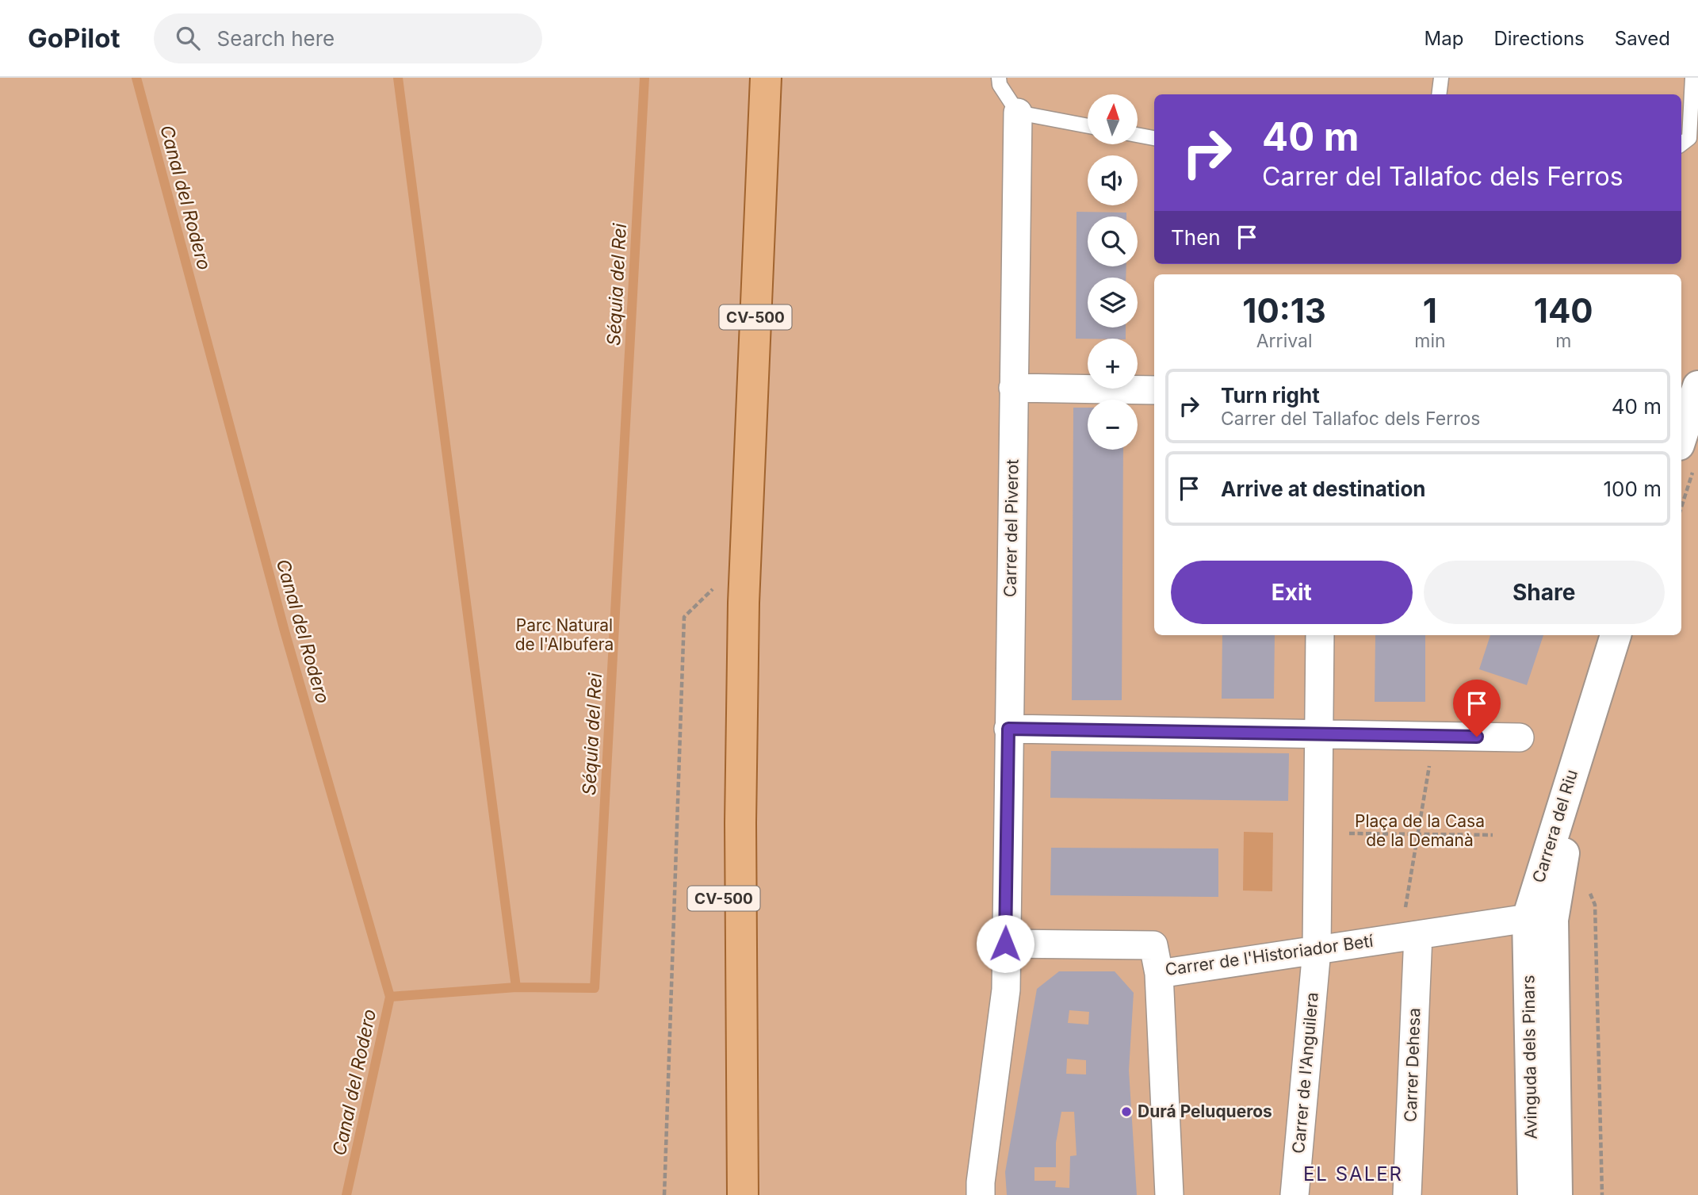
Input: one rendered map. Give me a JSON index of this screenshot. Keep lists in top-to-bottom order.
{
  "streets": {
    "main road": ["CV-500"],
    "street": [
      "Carrer del Piverot",
      "Carrera del Riu",
      "Carrer de l'Historiador Betí",
      "Avinguda dels Pinars",
      "Carrer Dehesa",
      "Carrer de l'Anguilera"
    ]
  },
  "crossings": [
    ["Carrer del Piverot", "Carrer de l'Historiador Betí"],
    ["Carrera del Riu", "Carrer de l'Historiador Betí"],
    ["Carrera del Riu", "Avinguda dels Pinars"],
    ["Carrer de l'Historiador Betí", "Avinguda dels Pinars"],
    ["Carrer de l'Historiador Betí", "Carrer Dehesa"],
    ["Carrer de l'Historiador Betí", "Carrer de l'Anguilera"]
  ],
  "districts": ["EL SALER"],
  "water": ["Canal del Rodero", "Séquia del Rei"],
  "parks": ["Parc Natural de l'Albufera", "Plaça de la Casa de la Demanà"],
  "places": ["Durá Peluqueros"],
  "north": "top",
  "page": {
    "header": "GoPilot",
    "search": "Search here",
    "nav": ["Map", "Directions", "Saved"],
    "map_buttons": ["+", "−"],
    "turn": ["40 m", "Carrer del Tallafoc dels Ferros"],
    "then": "Then",
    "eta": [
      "10:13",
      "Arrival",
      "1",
      "min",
      "140",
      "m"
    ],
    "list": [
      {
        "name": "Turn right",
        "note": "Carrer del Tallafoc dels Ferros",
        "value": "40 m"
      },
      {
        "name": "Arrive at destination",
        "value": "100 m"
      }
    ],
    "buttons": ["Exit", "Share"]
  }
}
